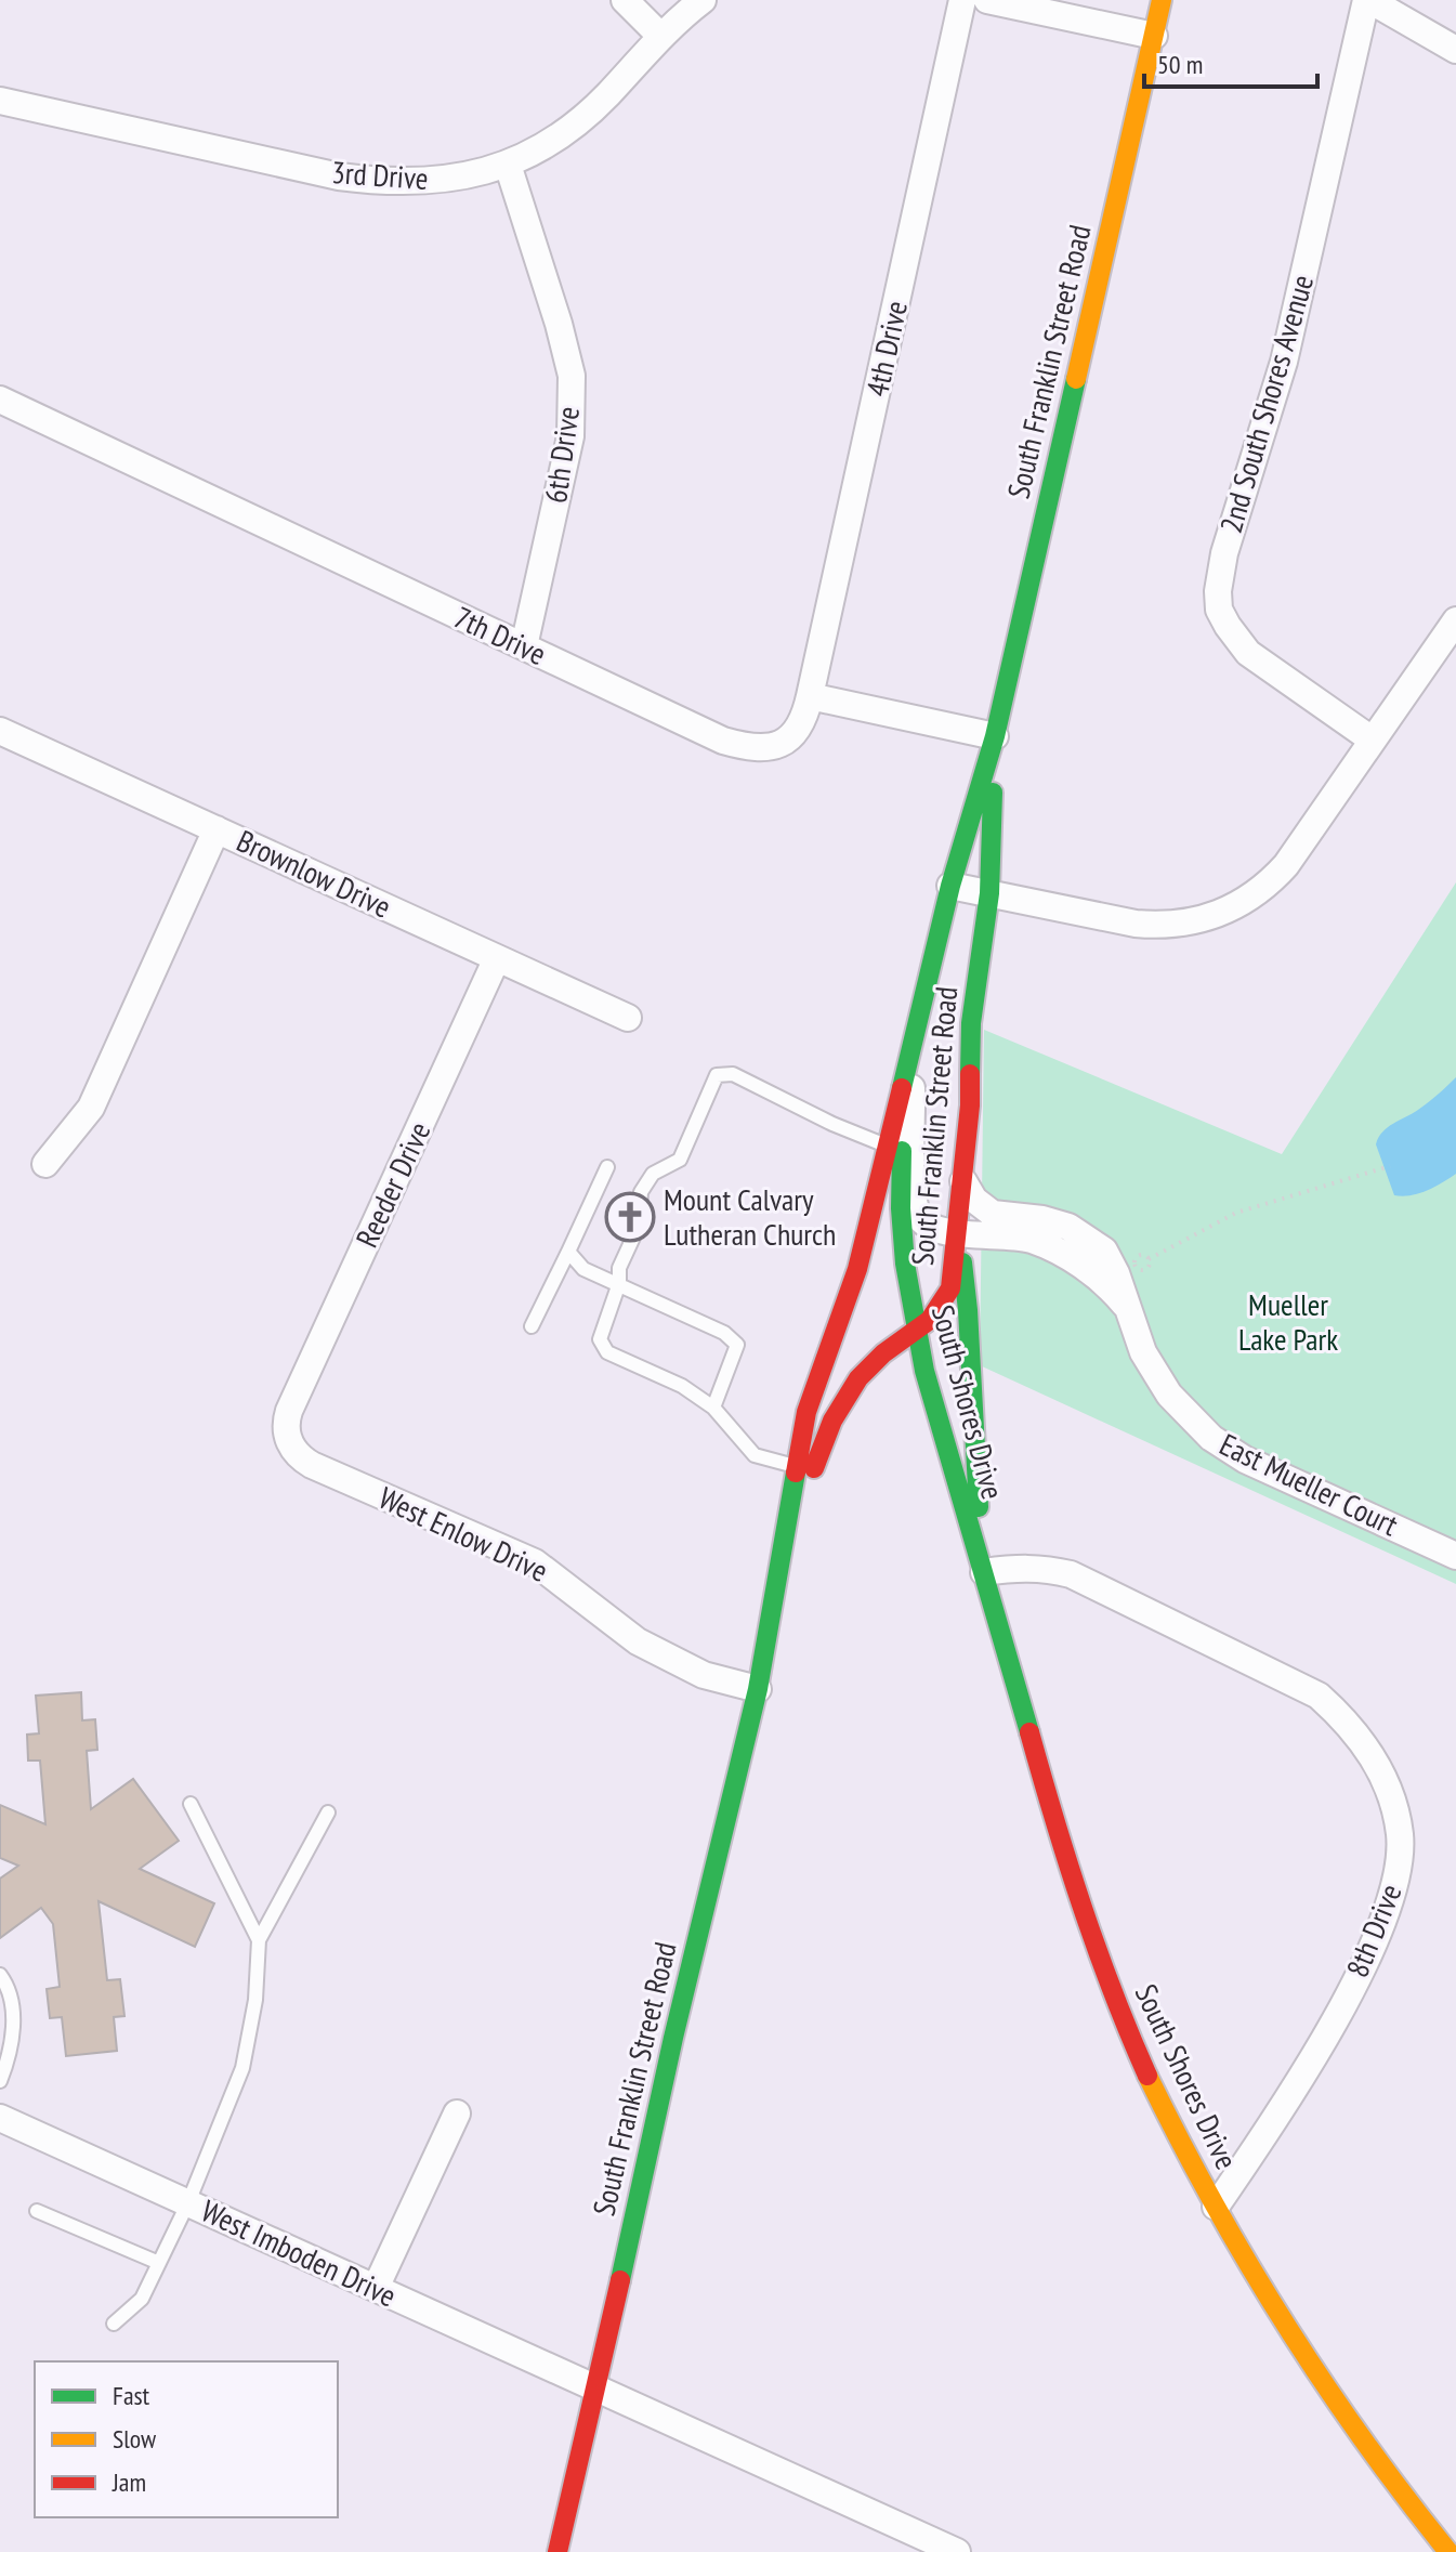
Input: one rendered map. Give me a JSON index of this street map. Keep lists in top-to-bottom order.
{
  "streets": {
    "street": [
      "3rd Drive",
      "4th Drive",
      "South Franklin Street Road",
      "2nd South Shores Avenue",
      "6th Drive",
      "7th Drive",
      "Brownlow Drive",
      "Reeder Drive",
      "South Shores Drive",
      "East Mueller Court",
      "West Enlow Drive",
      "8th Drive",
      "West Imboden Drive"
    ]
  },
  "crossings": [
    ["3rd Drive", "6th Drive"],
    ["4th Drive", "7th Drive"],
    ["South Franklin Street Road", "South Shores Drive"],
    ["South Franklin Street Road", "East Mueller Court"],
    ["South Franklin Street Road", "West Enlow Drive"],
    ["South Franklin Street Road", "West Imboden Drive"],
    ["6th Drive", "7th Drive"],
    ["Brownlow Drive", "Reeder Drive"],
    ["Reeder Drive", "West Enlow Drive"],
    ["South Shores Drive", "East Mueller Court"],
    ["South Shores Drive", "8th Drive"]
  ],
  "parks": ["Mueller Lake Park"],
  "places": {
    "church": ["Mount Calvary Lutheran Church"]
  },
  "legend": ["Fast", "Slow", "Jam"],
  "scale_bar": "50 m"
}
